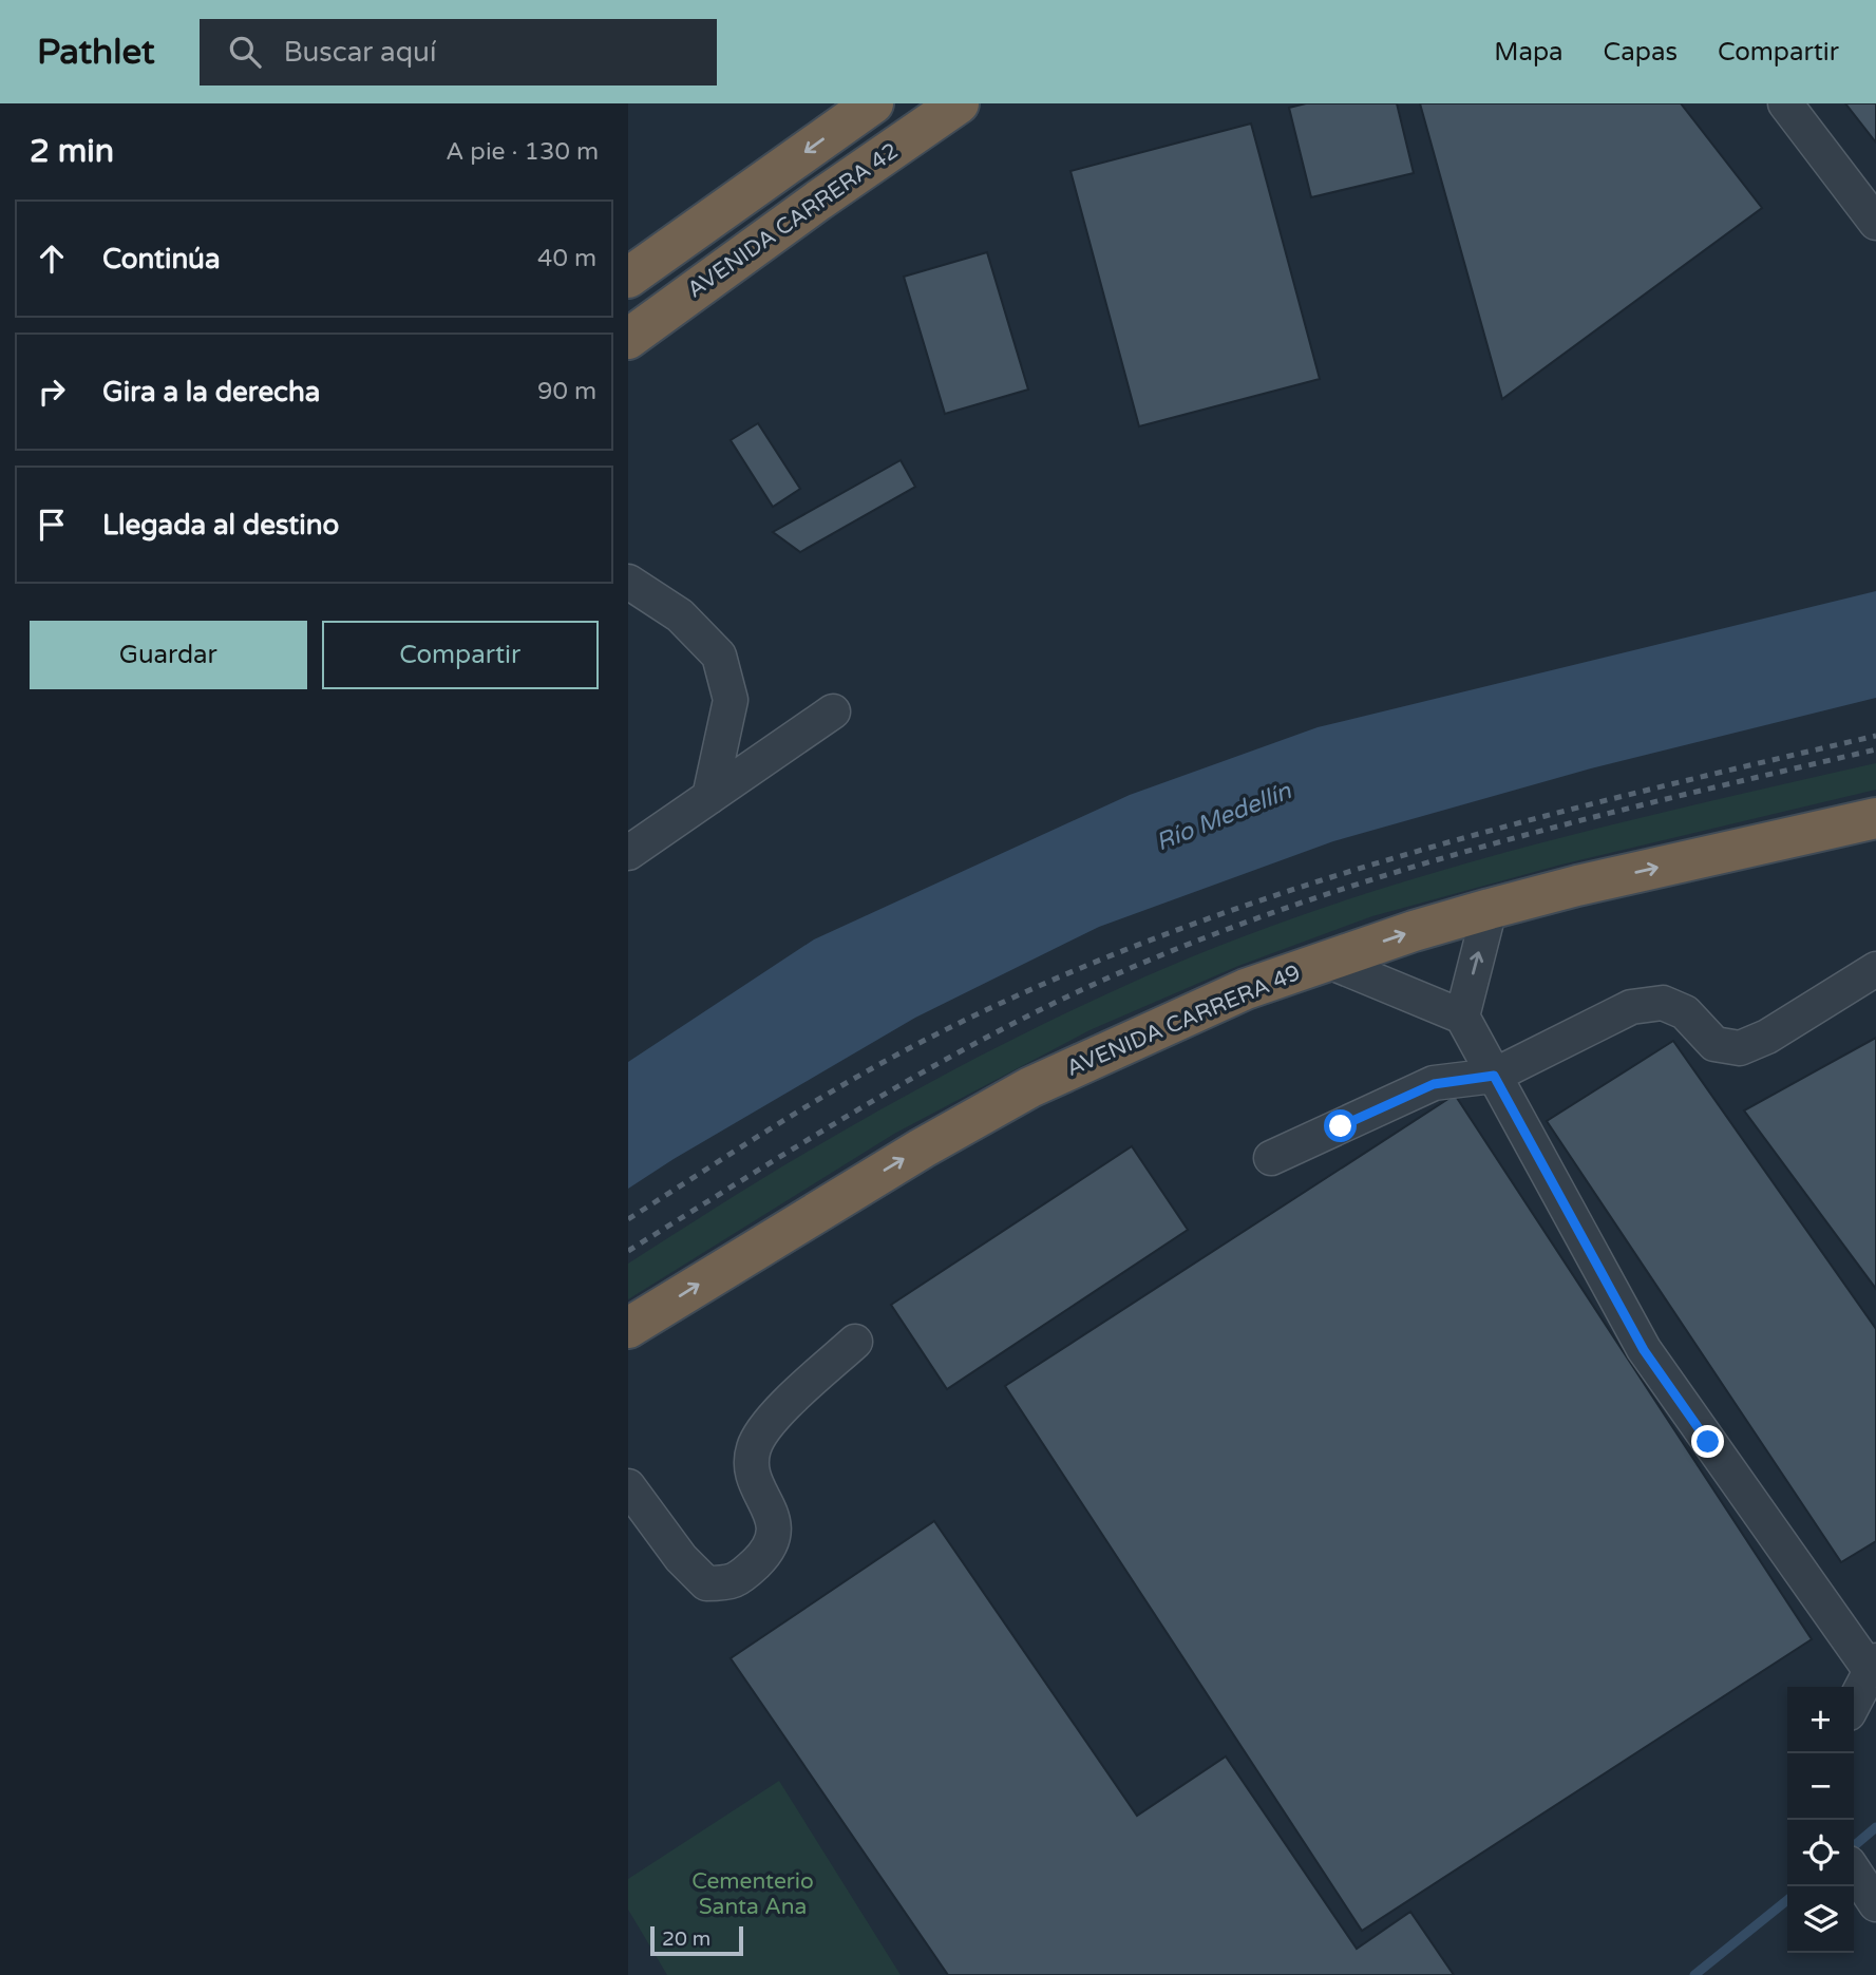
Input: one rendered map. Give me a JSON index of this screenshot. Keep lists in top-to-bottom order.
{
  "streets": {
    "highway": ["AVENIDA CARRERA 42", "AVENIDA CARRERA 49"]
  },
  "one_way": ["AVENIDA CARRERA 49"],
  "water": ["Río Medellín"],
  "parks": ["Cementerio Santa Ana"],
  "scale_bar": "20 m",
  "page": {
    "header": "Pathlet",
    "search": "Buscar aquí",
    "nav": ["Mapa", "Capas", "Compartir"],
    "heading": ["2 min", "A pie · 130 m"],
    "list": [
      ["Continúa", "40 m"],
      ["Gira a la derecha", "90 m"],
      "Llegada al destino"
    ],
    "buttons": ["Guardar", "Compartir"],
    "map_buttons": ["+", "−"],
    "scale": "20 m"
  }
}
